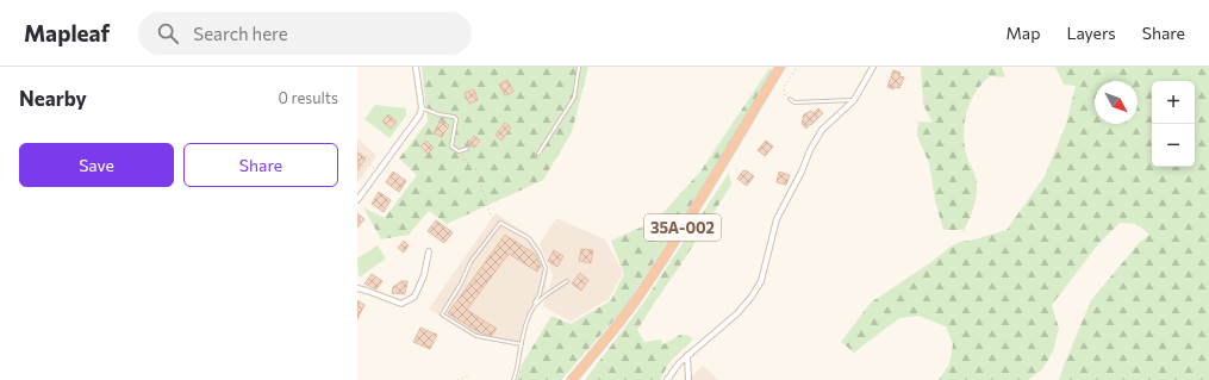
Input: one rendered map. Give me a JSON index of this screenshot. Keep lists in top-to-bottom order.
{
  "streets": {
    "highway": ["35А-002"]
  },
  "north": "bottom right",
  "page": {
    "header": "Mapleaf",
    "search": "Search here",
    "nav": ["Map", "Layers", "Share"],
    "heading": ["Nearby", "0 results"],
    "map_buttons": ["+", "−"],
    "buttons": ["Save", "Share"]
  }
}
